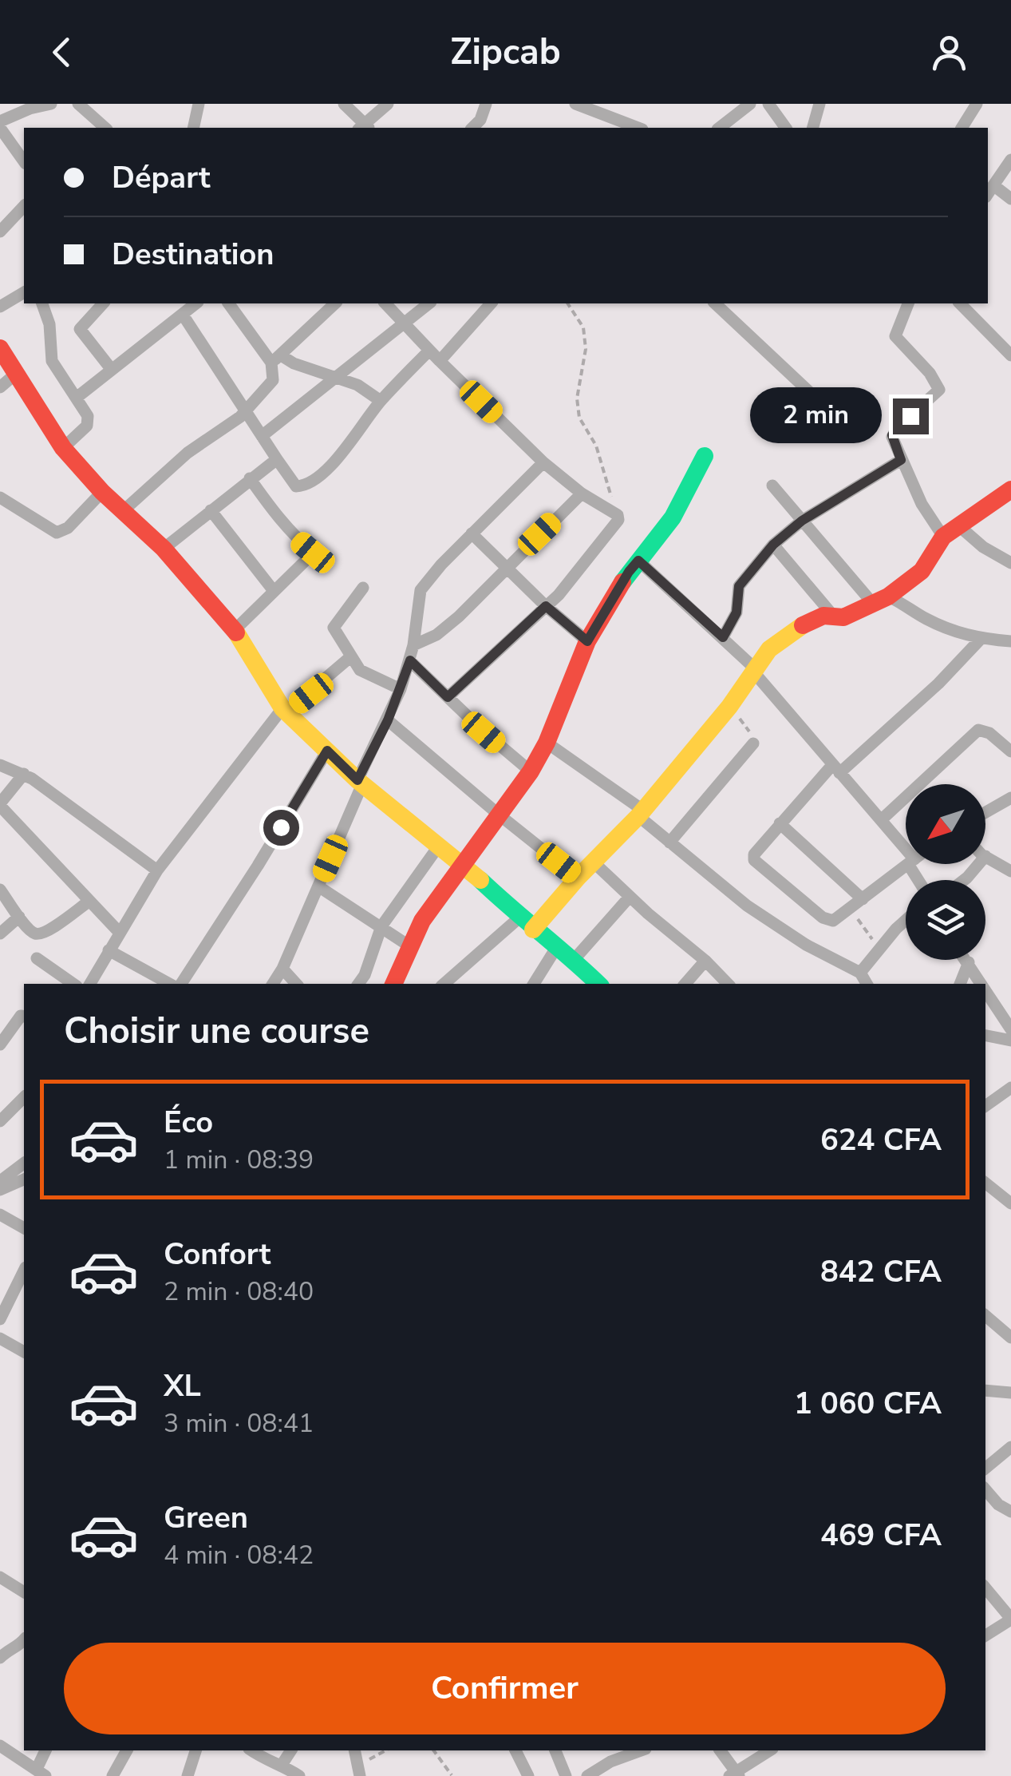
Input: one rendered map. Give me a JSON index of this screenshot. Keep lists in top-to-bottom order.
{
  "north": "bottom left",
  "page": {
    "header": "Zipcab",
    "banner": ["Départ", "Destination"],
    "bubble": "2 min",
    "heading": "Choisir une course",
    "list": [
      {
        "name": "Éco",
        "note": "1 min · 08:39",
        "value": "624 CFA"
      },
      {
        "name": "Confort",
        "note": "2 min · 08:40",
        "value": "842 CFA"
      },
      {
        "name": "XL",
        "note": "3 min · 08:41",
        "value": "1 060 CFA"
      },
      {
        "name": "Green",
        "note": "4 min · 08:42",
        "value": "469 CFA"
      }
    ],
    "buttons": "Confirmer"
  }
}
